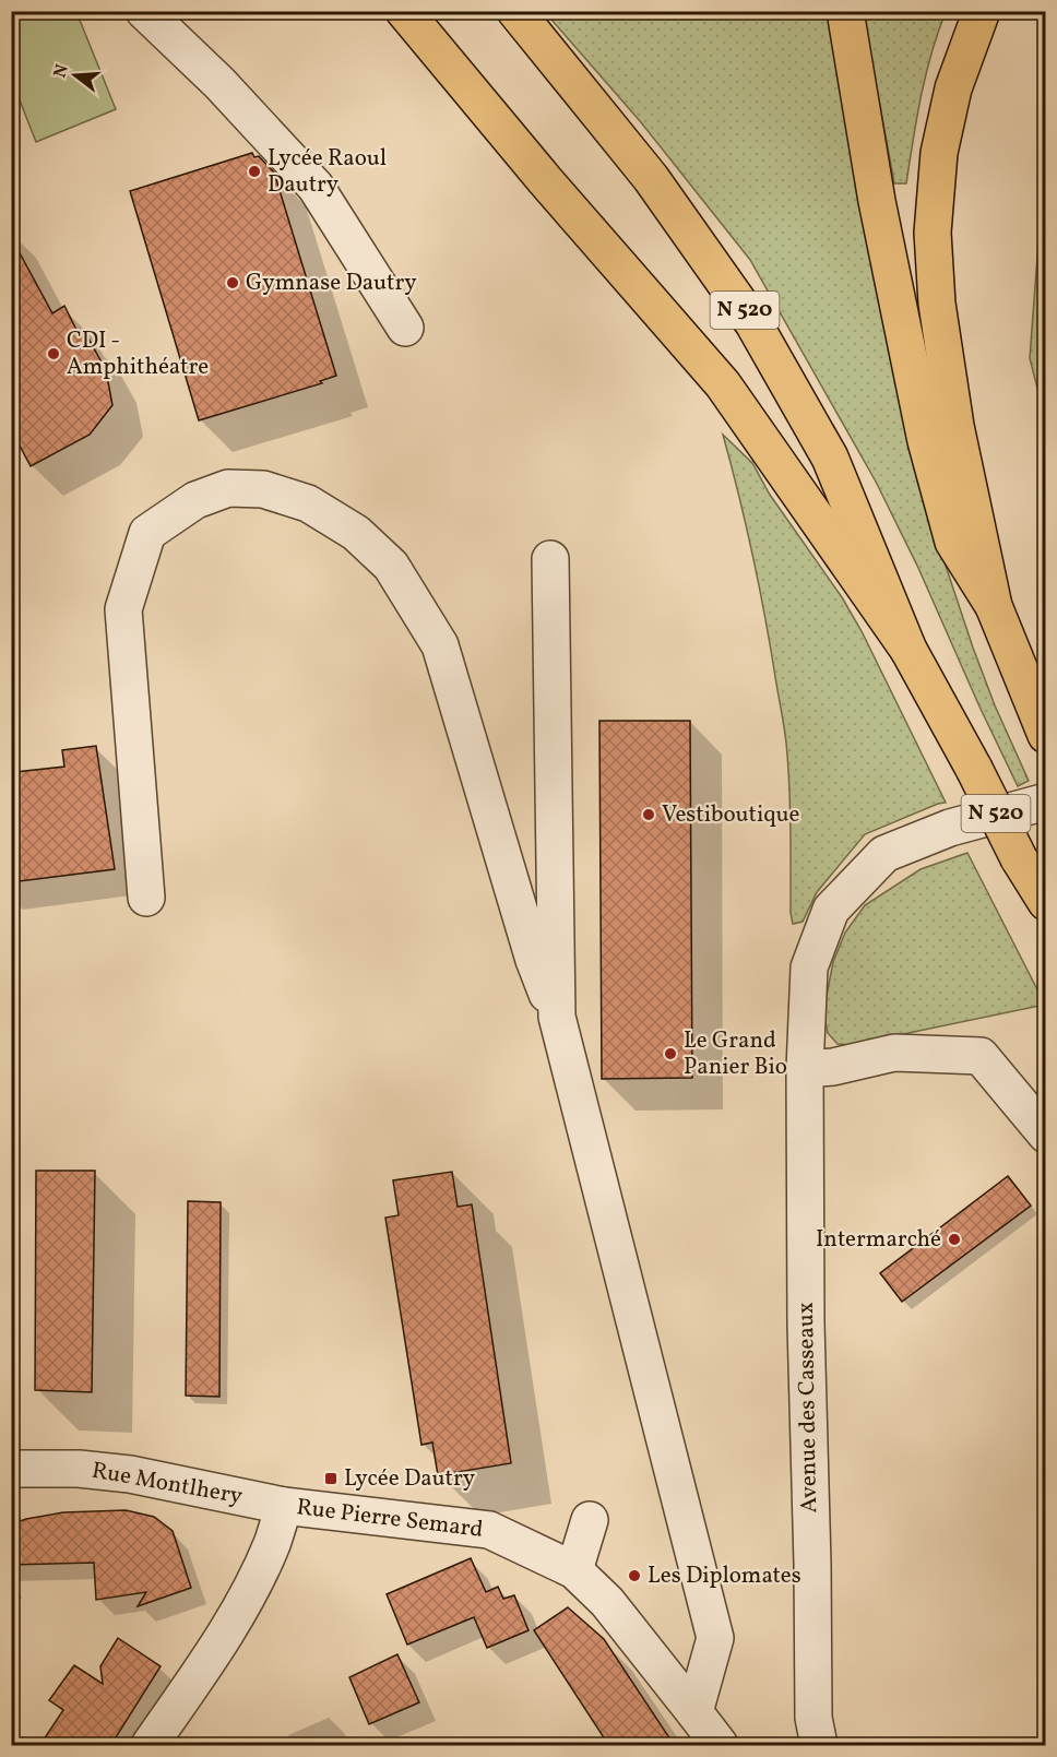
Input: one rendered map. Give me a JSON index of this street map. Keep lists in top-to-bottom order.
{
  "streets": {
    "main road": ["N 520"],
    "street": ["Avenue des Casseaux", "Rue Montlhery", "Rue Pierre Semard"]
  },
  "crossings": [
    ["Rue Montlhery", "Rue Pierre Semard"]
  ],
  "places": {
    "other": [
      "Lycée Raoul Dautry",
      "Gymnase Dautry",
      "CDI - Amphithéatre",
      "Vestiboutique",
      "Le Grand Panier Bio",
      "Intermarché",
      "Les Diplomates"
    ],
    "transit": ["Lycée Dautry"]
  },
  "north": "left"
}
